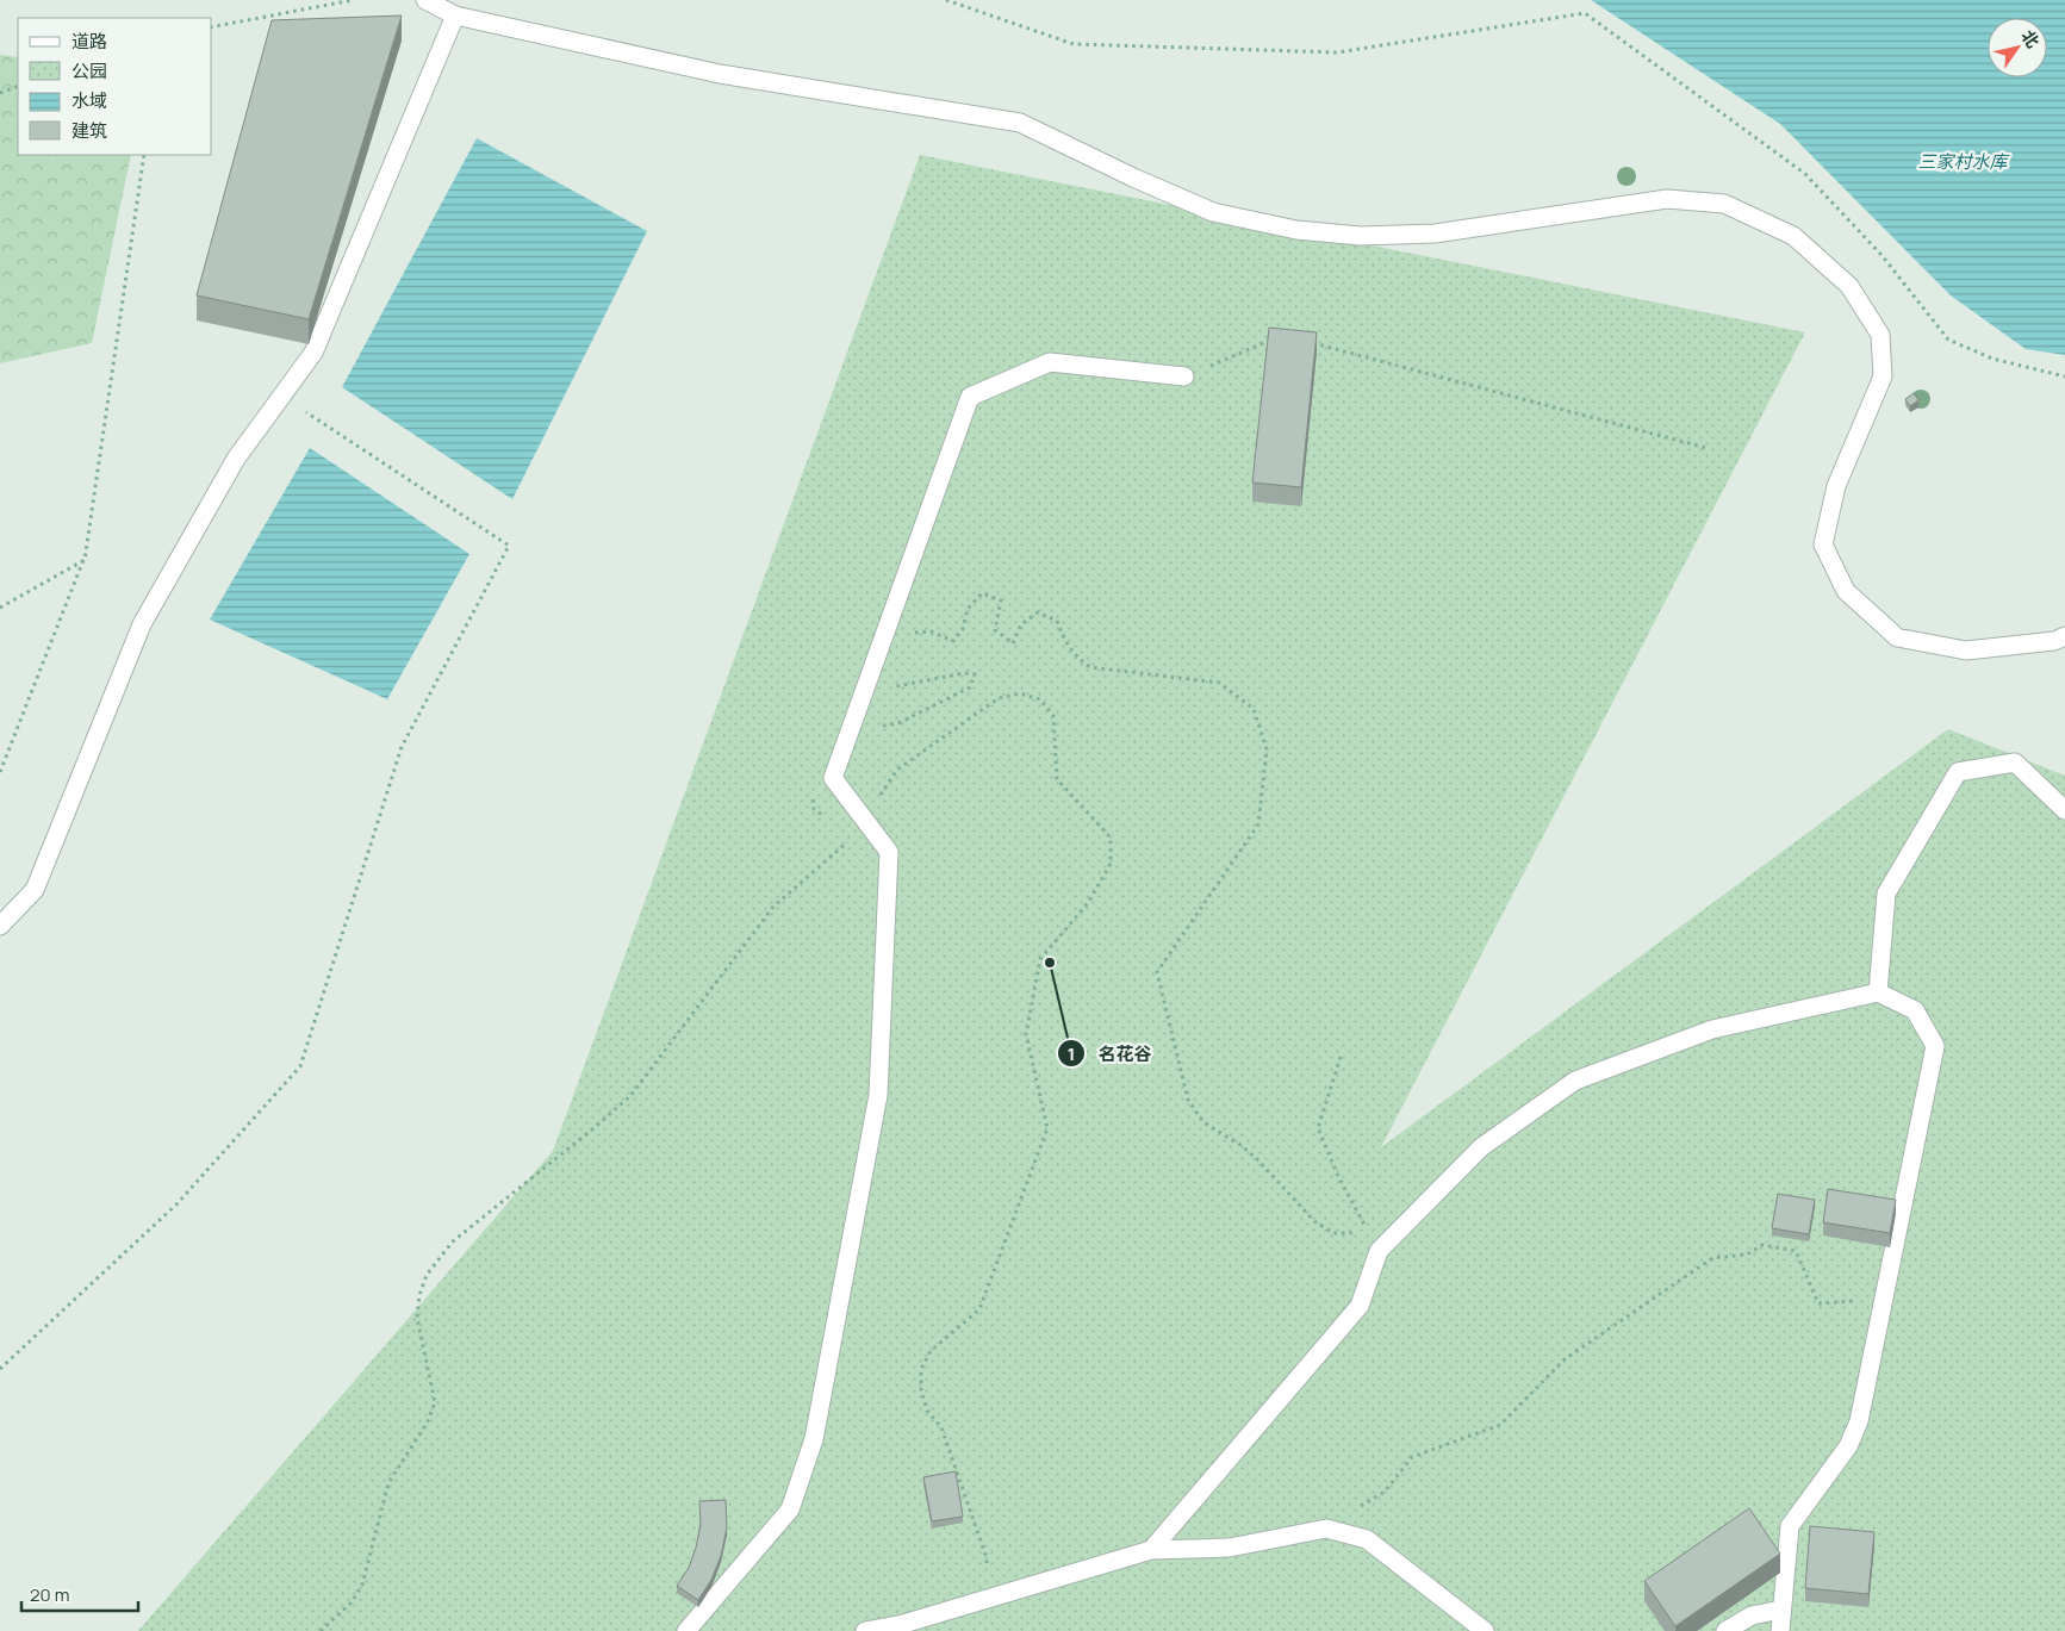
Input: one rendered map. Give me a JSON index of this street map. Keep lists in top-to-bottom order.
{
  "water": ["三家村水库"],
  "places": ["名花谷"],
  "legend": [
    "道路",
    "公园",
    "水域",
    "建筑"
  ],
  "scale_bar": "20 m",
  "north": "top right"
}
